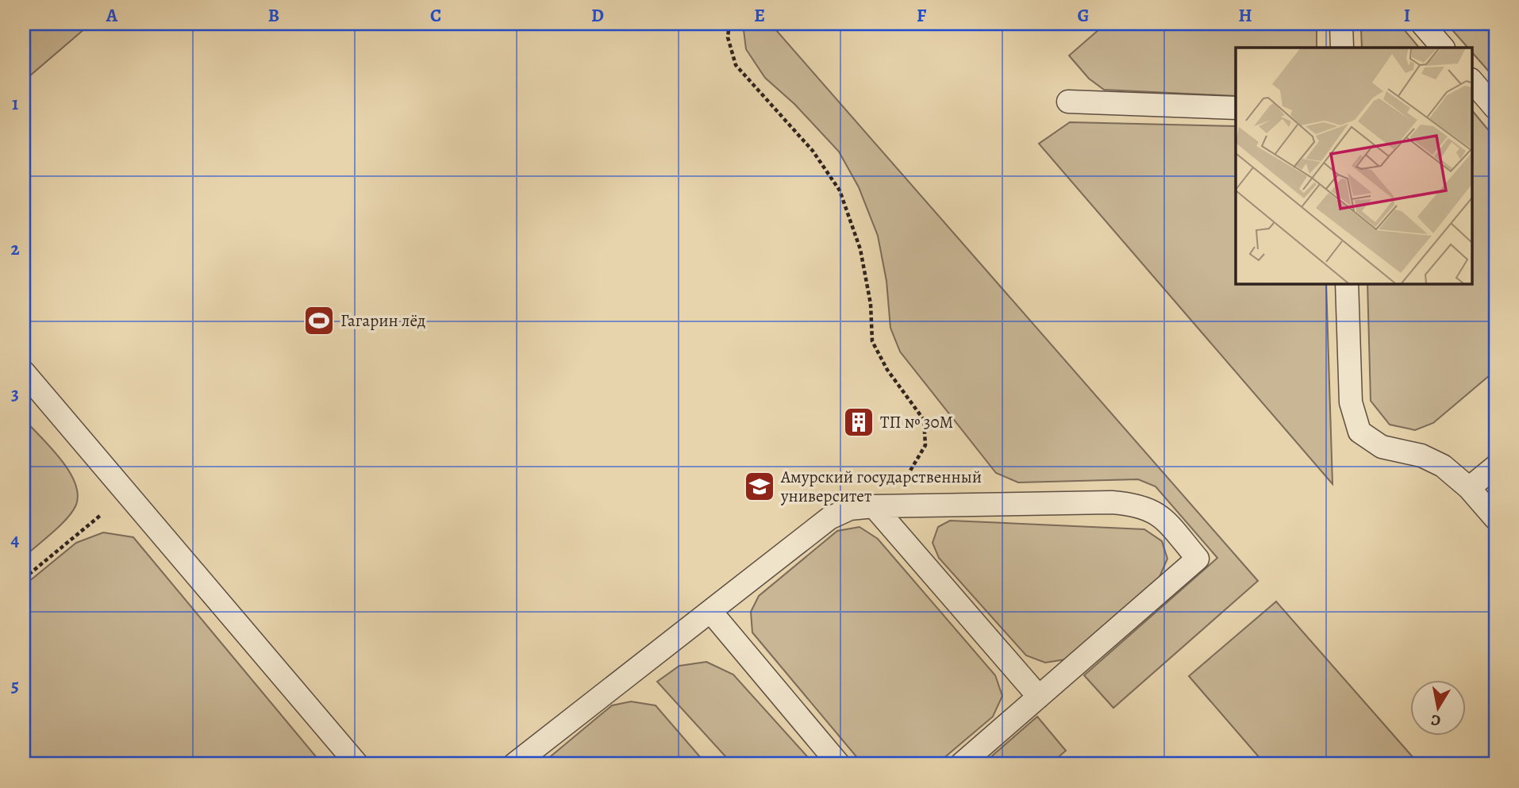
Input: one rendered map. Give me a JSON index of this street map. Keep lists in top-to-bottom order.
{
  "places": {
    "sports": ["Гагарин лёд"],
    "building": ["ТП № 30М"],
    "school or university": ["Амурский государственный университет"]
  },
  "north": "bottom",
  "grid": {
    "columns": [
      "A",
      "B",
      "C",
      "D",
      "E",
      "F",
      "G",
      "H",
      "I"
    ],
    "rows": [
      "1",
      "2",
      "3",
      "4",
      "5"
    ]
  }
}
